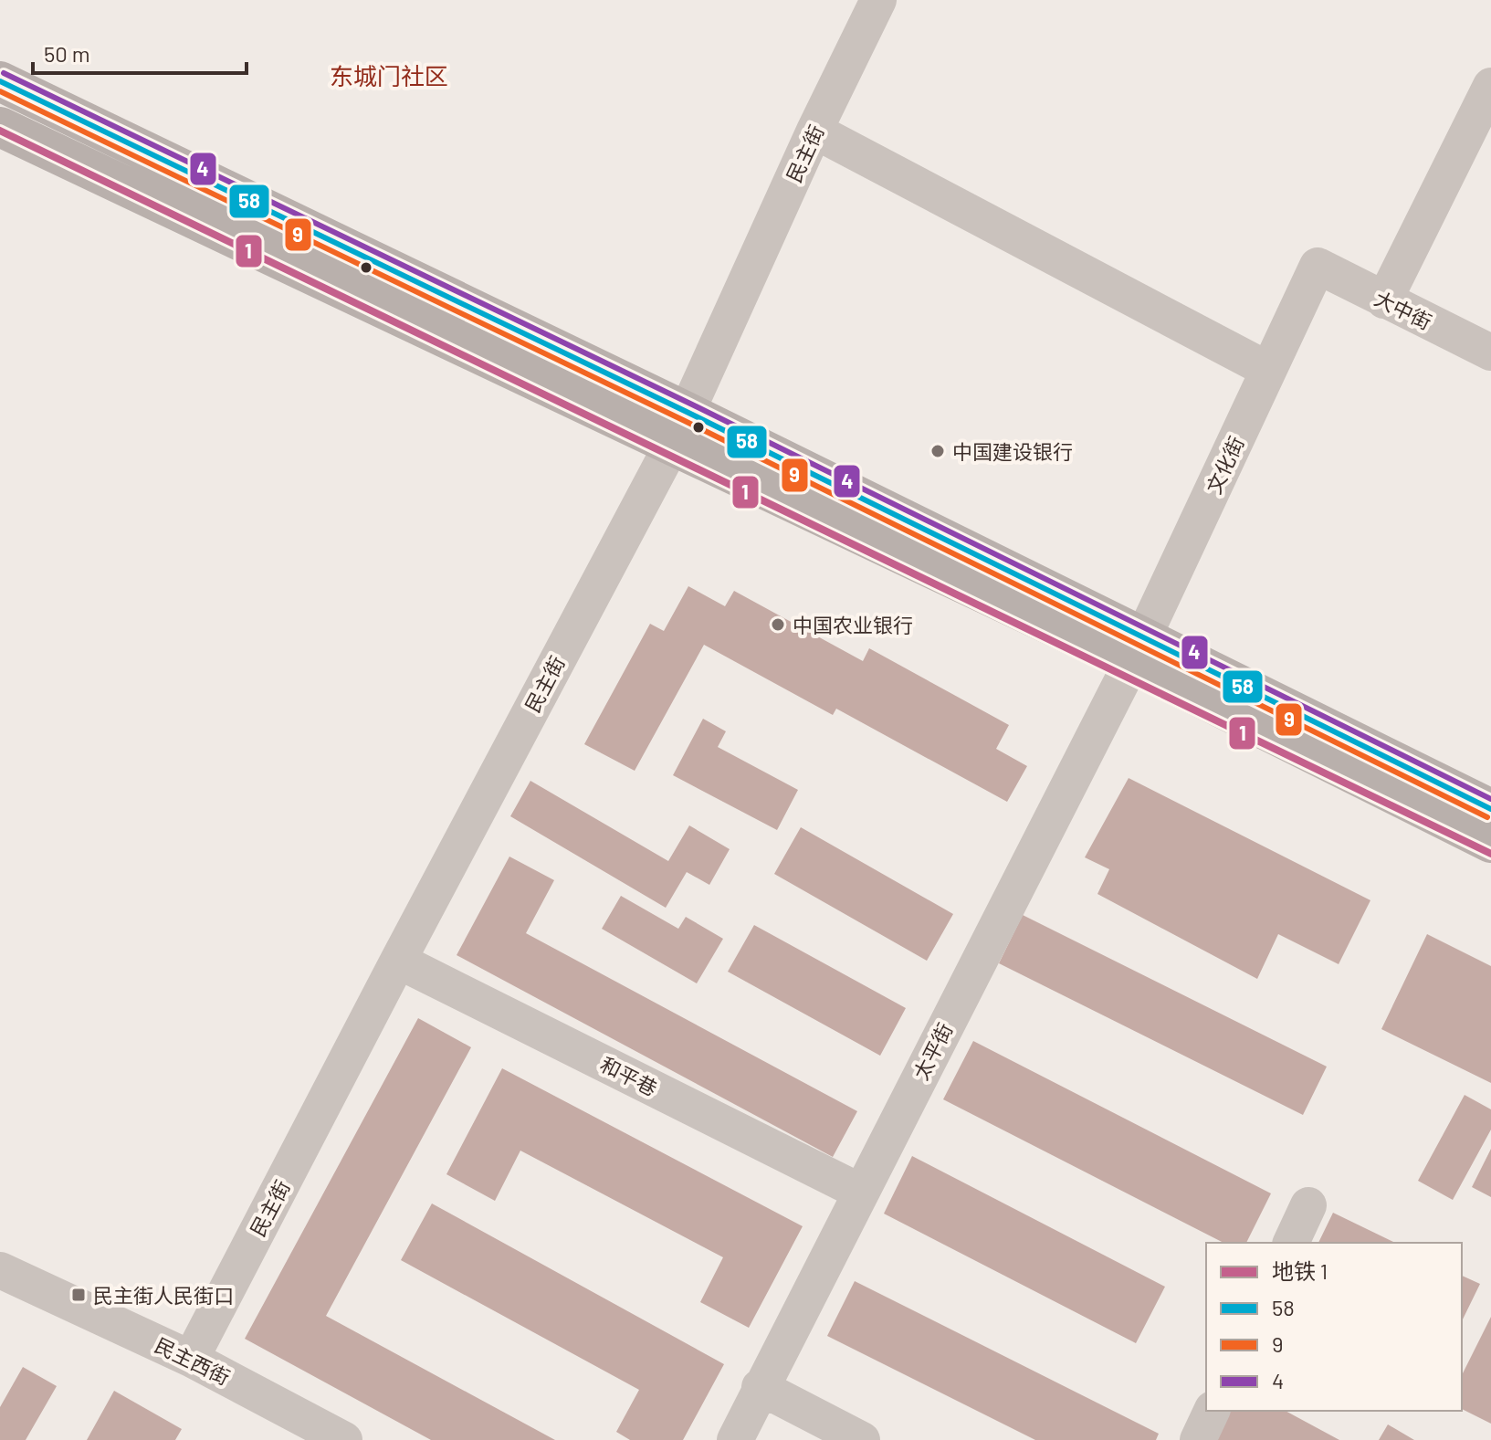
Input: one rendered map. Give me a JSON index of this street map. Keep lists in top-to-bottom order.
{
  "streets": {
    "street": [
      "民主街",
      "大中街",
      "文化街",
      "太平街",
      "和平巷",
      "民主西街"
    ]
  },
  "crossings": [
    ["民主街", "和平巷"],
    ["民主街", "民主西街"],
    ["大中街", "文化街"],
    ["文化街", "太平街"],
    ["太平街", "和平巷"]
  ],
  "districts": ["东城门社区"],
  "places": {
    "other": ["中国建设银行", "中国农业银行"],
    "transit": ["民主街人民街口"]
  },
  "lines": [
    "transit line 4",
    "transit line 58",
    "transit line 9",
    "metro line 1"
  ],
  "legend": [
    "地铁 1",
    "58",
    "9",
    "4"
  ],
  "scale_bar": "50 m"
}
